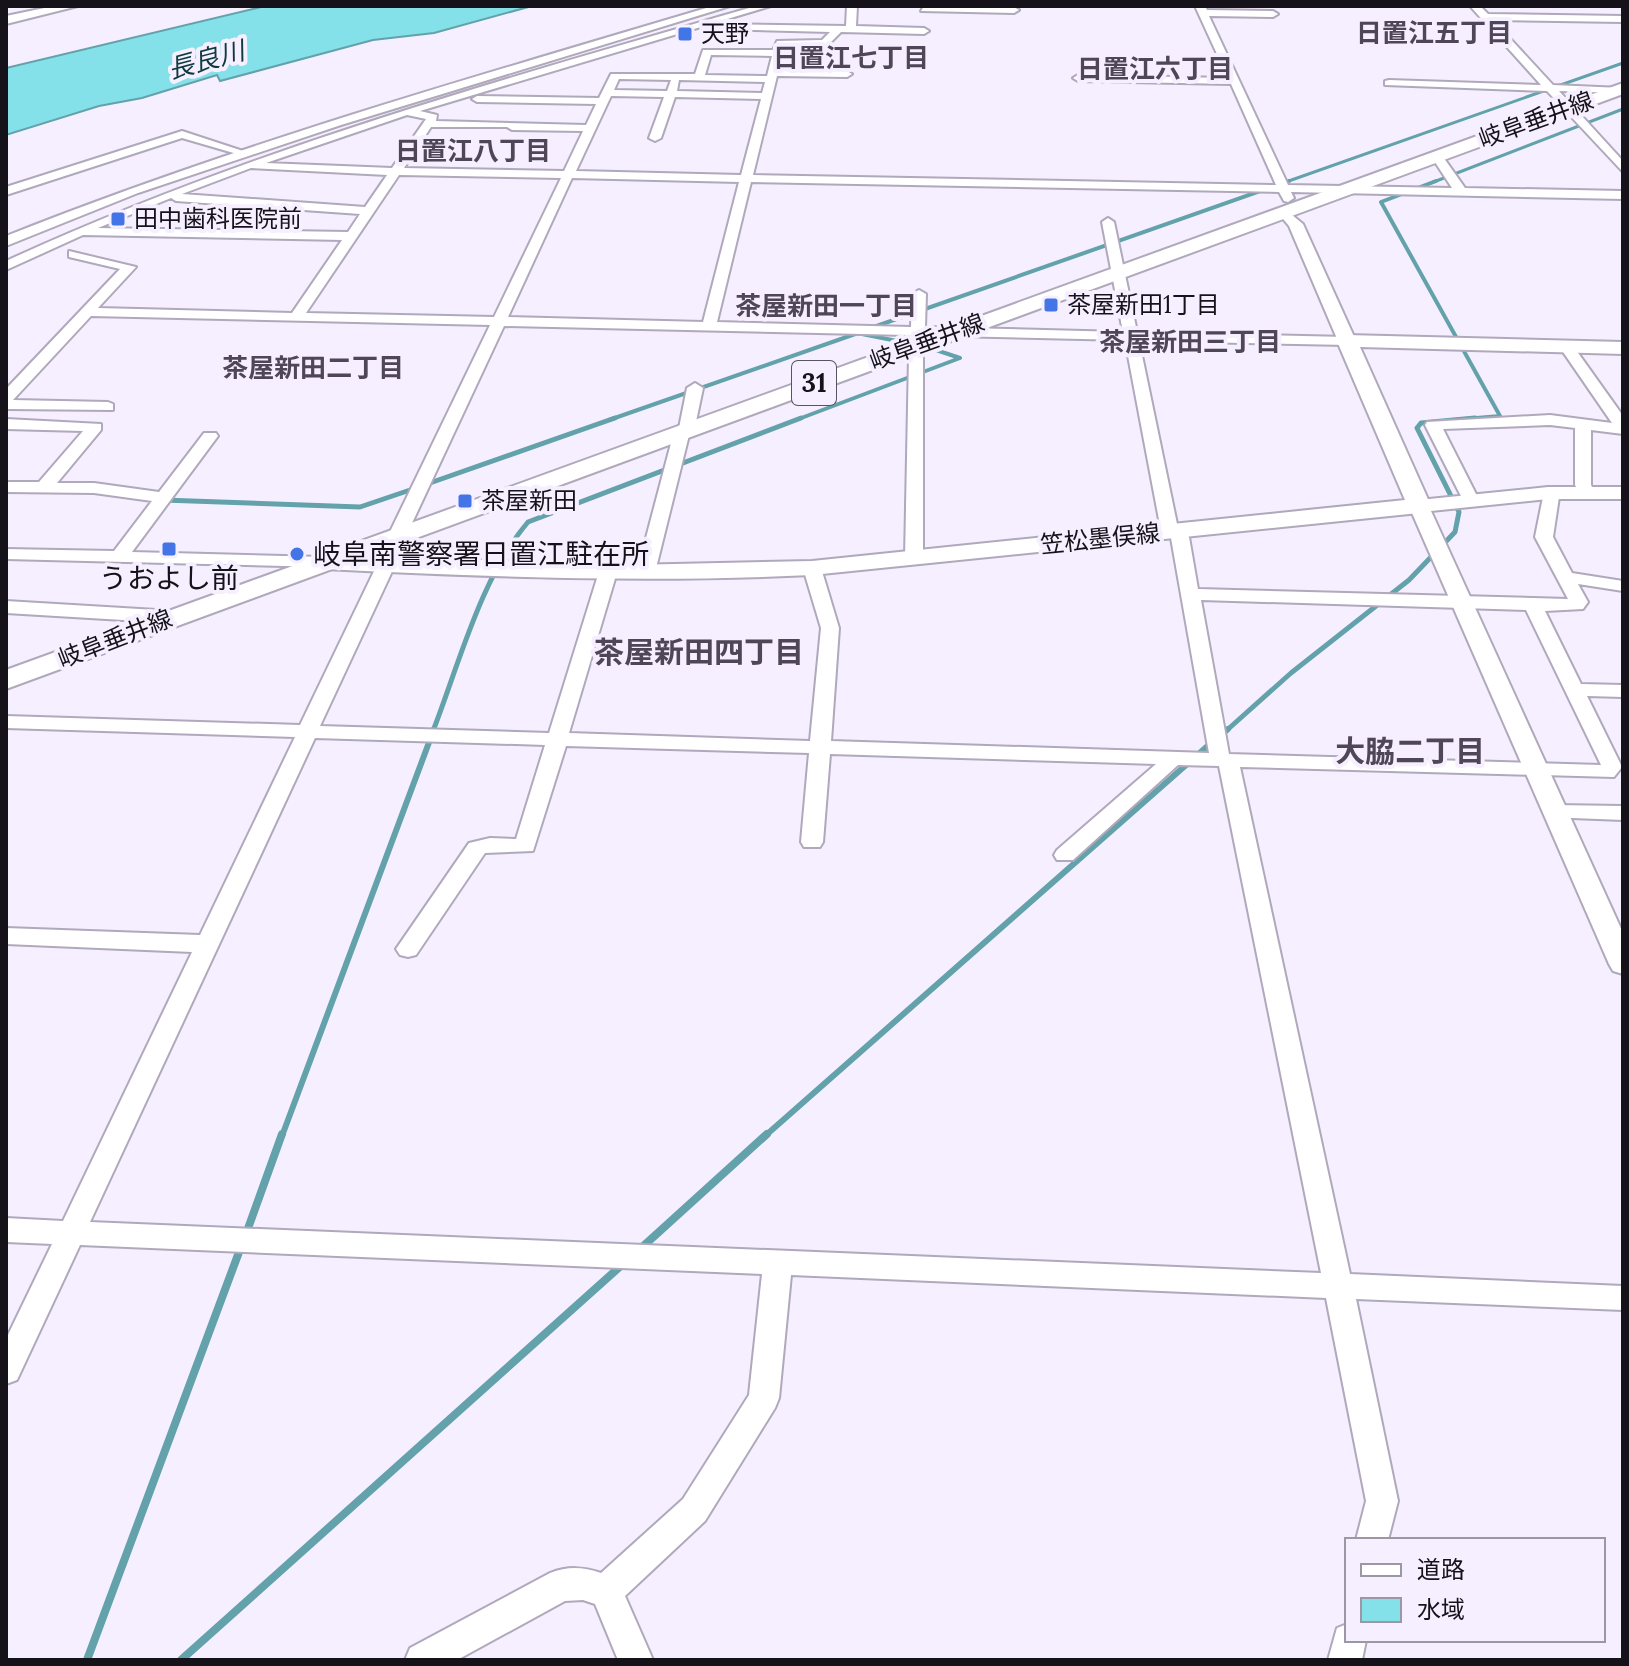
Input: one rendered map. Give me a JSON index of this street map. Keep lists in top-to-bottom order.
{
  "streets": {
    "main road": ["岐阜垂井線", "31", "笠松墨俣線"]
  },
  "crossings": [
    ["岐阜垂井線", "笠松墨俣線"]
  ],
  "districts": [
    "日置江五丁目",
    "日置江七丁目",
    "日置江六丁目",
    "日置江八丁目",
    "茶屋新田一丁目",
    "茶屋新田三丁目",
    "茶屋新田二丁目",
    "茶屋新田四丁目",
    "大脇二丁目"
  ],
  "water": ["長良川"],
  "places": {
    "transit": [
      "天野",
      "田中歯科医院前",
      "茶屋新田1丁目",
      "茶屋新田",
      "うおよし前"
    ],
    "other": ["岐阜南警察署日置江駐在所"]
  },
  "legend": ["道路", "水域"]
}
